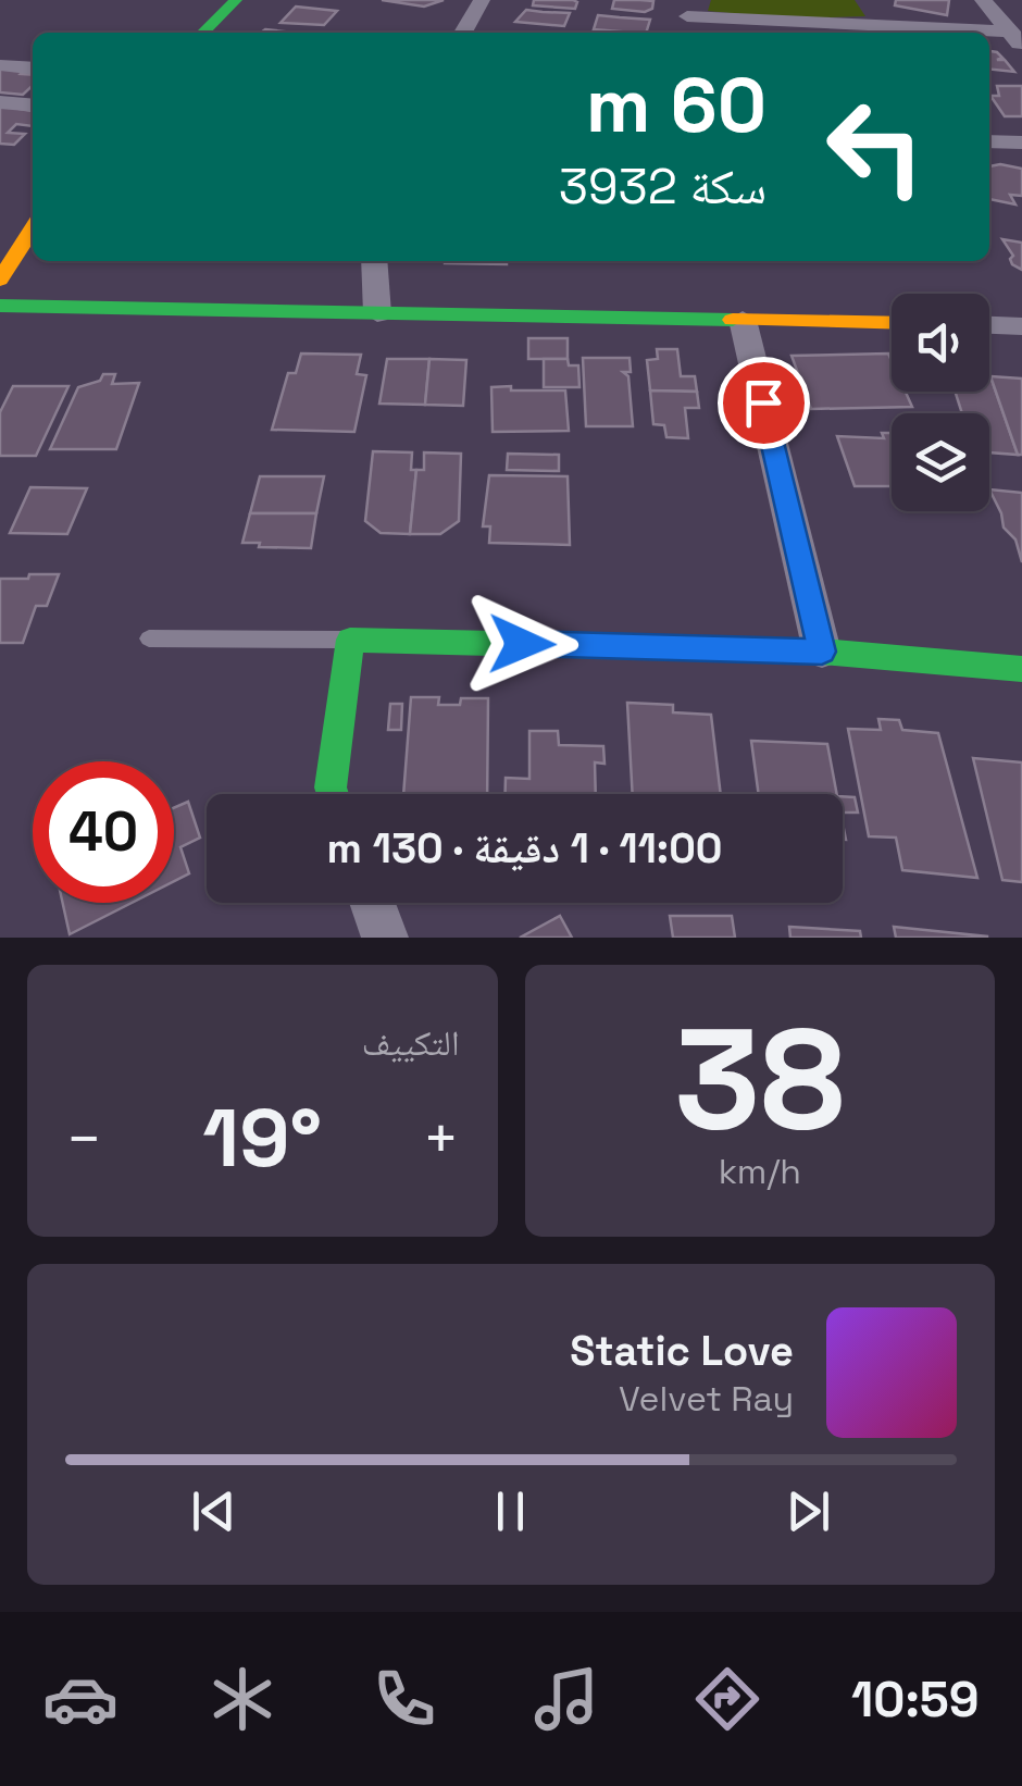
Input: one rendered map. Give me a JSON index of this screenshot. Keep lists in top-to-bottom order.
{
  "page": {
    "turn": ["60 m", "سكة 3932"],
    "limit": "40",
    "trip": "11:00 · 1 دقيقة · 130 m",
    "tile": [
      ["38", "km/h"],
      "التكييف"
    ],
    "heat": ["−", "19°", "+"],
    "song": ["Static Love", "Velvet Ray"],
    "tabs": "10:59"
  }
}
